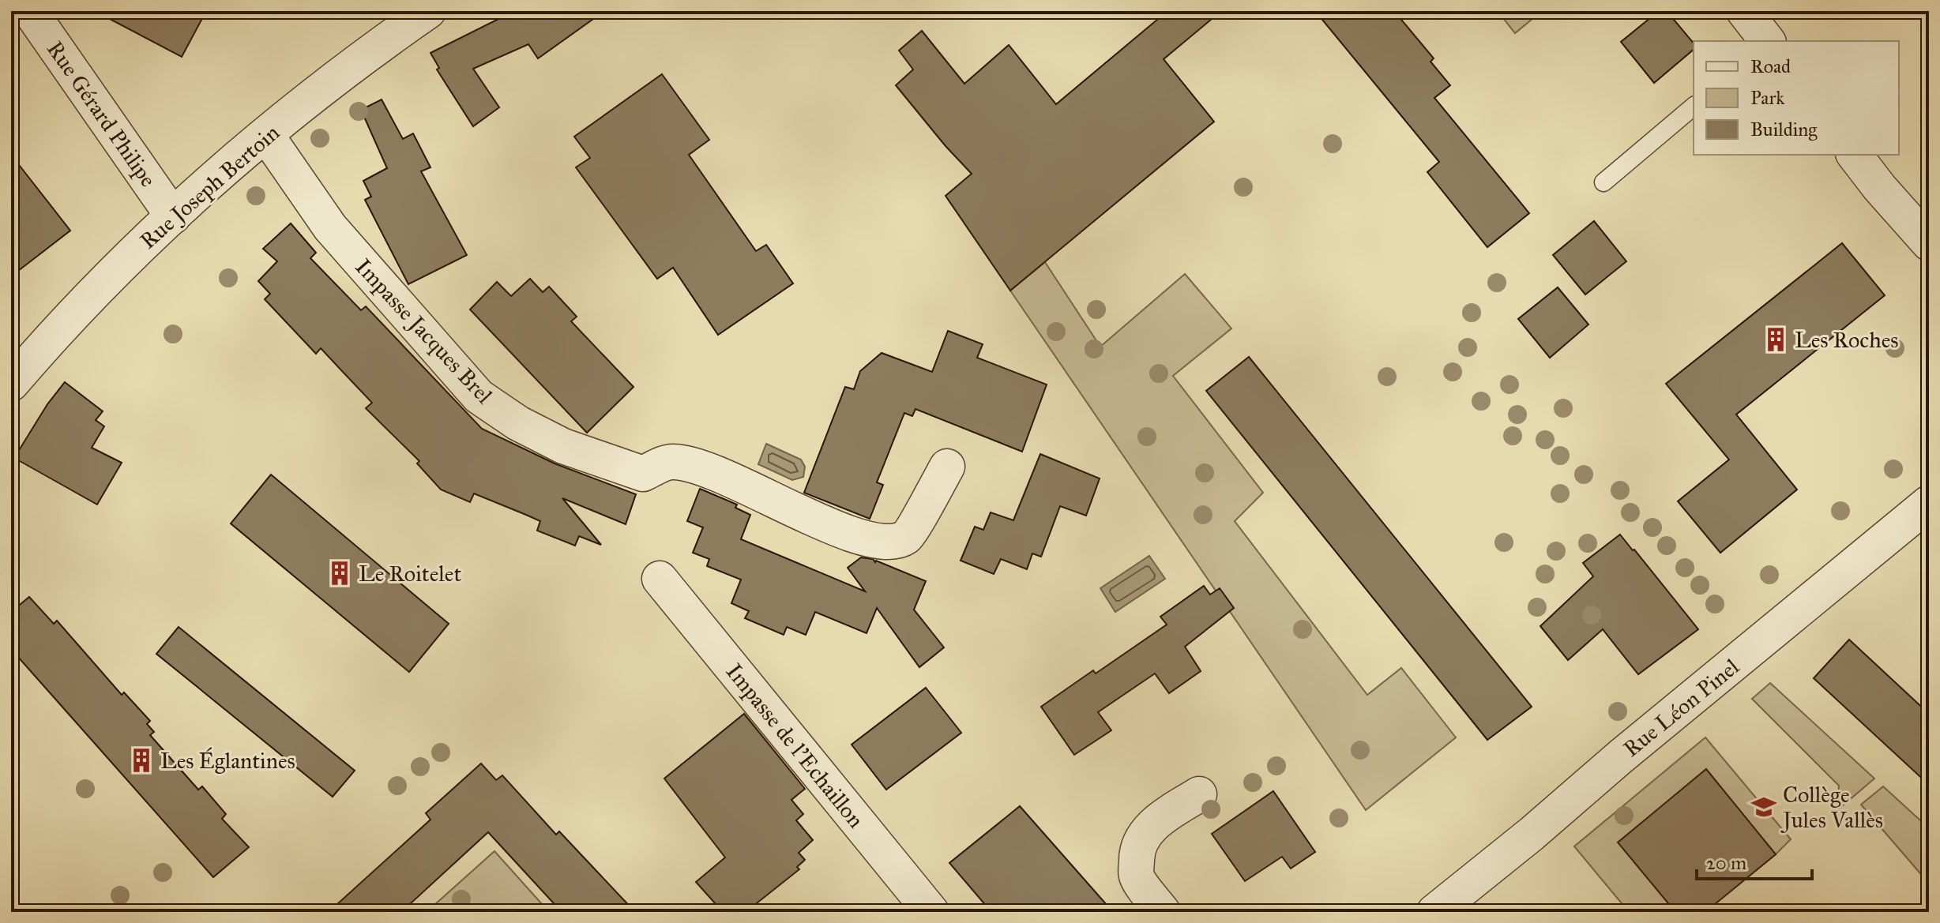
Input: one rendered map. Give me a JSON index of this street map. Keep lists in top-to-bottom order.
{
  "streets": {
    "street": [
      "Rue Gérard Philipe",
      "Rue Joseph Bertoin",
      "Impasse Jacques Brel",
      "Rue Léon Pinel",
      "Impasse de l'Echaillon"
    ]
  },
  "crossings": [
    ["Rue Gérard Philipe", "Rue Joseph Bertoin"],
    ["Rue Joseph Bertoin", "Impasse Jacques Brel"]
  ],
  "places": {
    "building": ["Les Roches", "Le Roitelet", "Les Églantines"],
    "school or university": ["Collège Jules Vallès"]
  },
  "legend": ["Road", "Park", "Building"],
  "scale_bar": "20 m"
}
